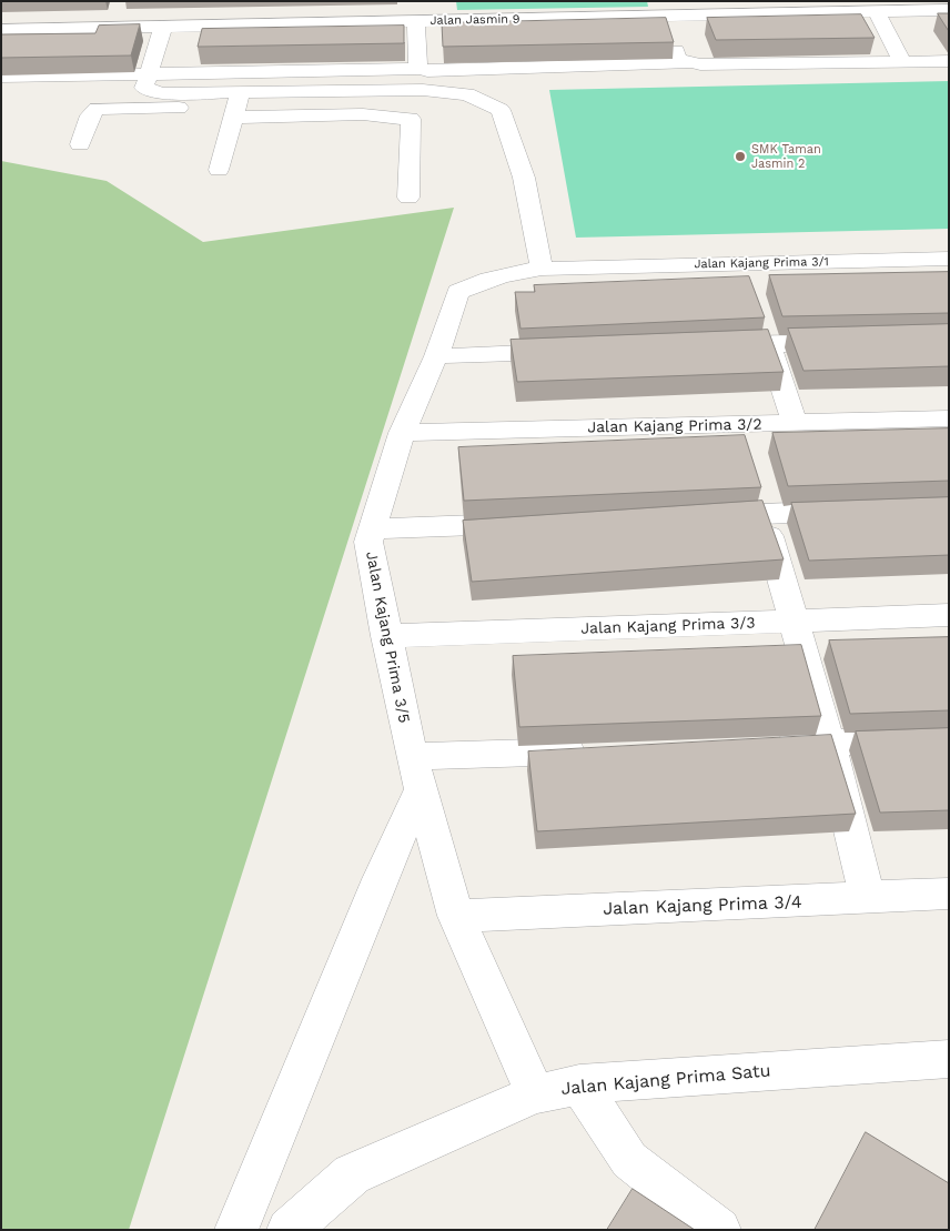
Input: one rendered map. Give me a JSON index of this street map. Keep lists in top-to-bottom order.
{
  "streets": {
    "street": [
      "Jalan Jasmin 9",
      "Jalan Kajang Prima 3/1",
      "Jalan Kajang Prima 3/2",
      "Jalan Kajang Prima 3/3",
      "Jalan Kajang Prima 3/5",
      "Jalan Kajang Prima 3/4",
      "Jalan Kajang Prima Satu"
    ]
  },
  "crossings": [
    ["Jalan Kajang Prima 3/1", "Jalan Kajang Prima 3/5"],
    ["Jalan Kajang Prima 3/2", "Jalan Kajang Prima 3/5"],
    ["Jalan Kajang Prima 3/3", "Jalan Kajang Prima 3/5"],
    ["Jalan Kajang Prima 3/5", "Jalan Kajang Prima 3/4"],
    ["Jalan Kajang Prima 3/5", "Jalan Kajang Prima Satu"]
  ],
  "places": ["SMK Taman Jasmin 2"]
}
